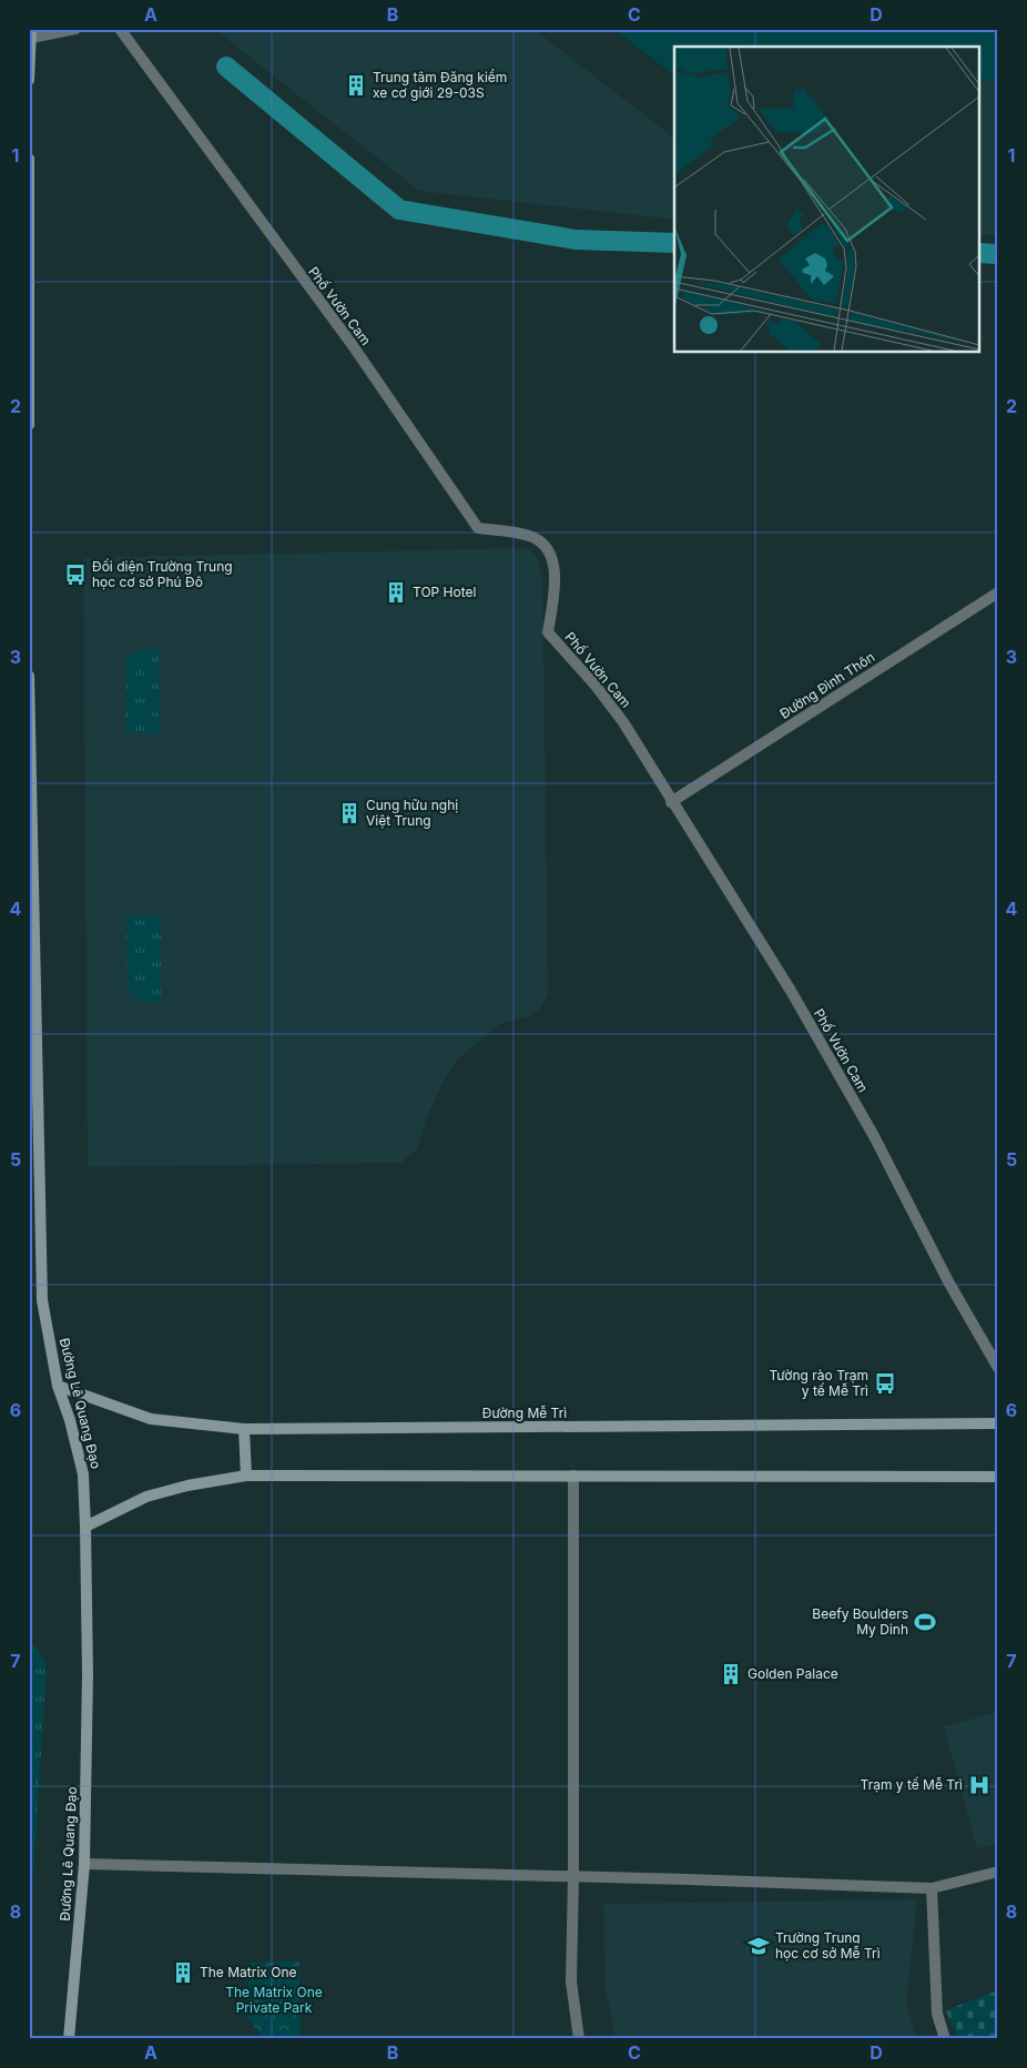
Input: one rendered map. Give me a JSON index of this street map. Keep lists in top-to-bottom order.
{
  "streets": {
    "main road": ["Đường Lê Quang Đạo", "Đường Mễ Trì"],
    "street": ["Phố Vườn Cam", "Đường Đình Thôn"]
  },
  "crossings": [
    ["Phố Vườn Cam", "Đường Đình Thôn"],
    ["Đường Lê Quang Đạo", "Đường Mễ Trì"]
  ],
  "parks": ["The Matrix One Private Park"],
  "places": {
    "building": [
      "Trung tâm Đăng kiểm xe cơ giới 29-03S",
      "TOP Hotel",
      "Cung hữu nghị Việt Trung",
      "Golden Palace",
      "The Matrix One"
    ],
    "bus stop": ["Đối diện Trường Trung học cơ sở Phú Đô", "Tường rào Trạm y tế Mễ Trì"],
    "sports": ["Beefy Boulders My Dinh"],
    "hospital": ["Trạm y tế Mễ Trì"],
    "school or university": ["Trường Trung học cơ sở Mễ Trì"]
  },
  "grid": {
    "columns": [
      "A",
      "B",
      "C",
      "D"
    ],
    "rows": [
      "1",
      "2",
      "3",
      "4",
      "5",
      "6",
      "7",
      "8"
    ]
  }
}
